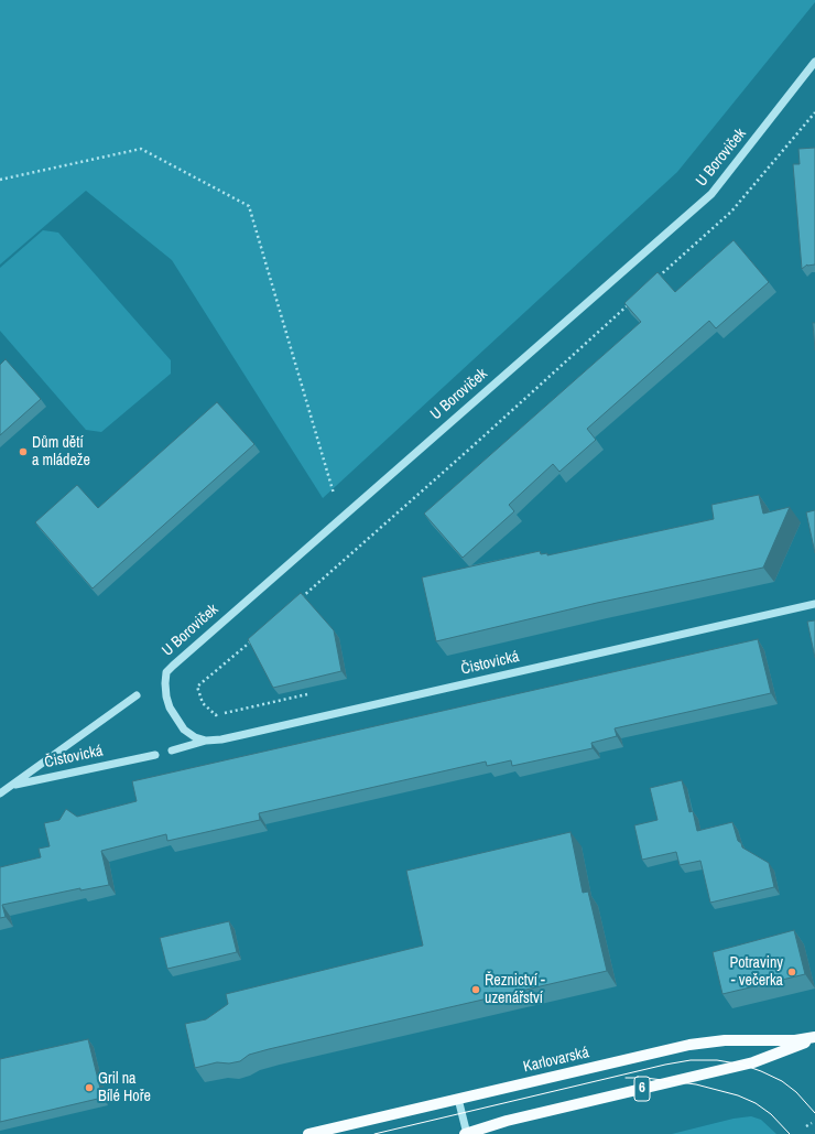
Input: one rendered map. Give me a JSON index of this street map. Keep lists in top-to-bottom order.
{
  "streets": {
    "main road": ["Karlovarská", "6"],
    "street": ["U Boroviček", "Čistovická"]
  },
  "crossings": [
    ["U Boroviček", "Čistovická"]
  ],
  "places": [
    "Dům dětí a mládeže",
    "Potraviny - večerka",
    "Řeznictví - uzenářství",
    "Gril na Bílé Hoře"
  ]
}
